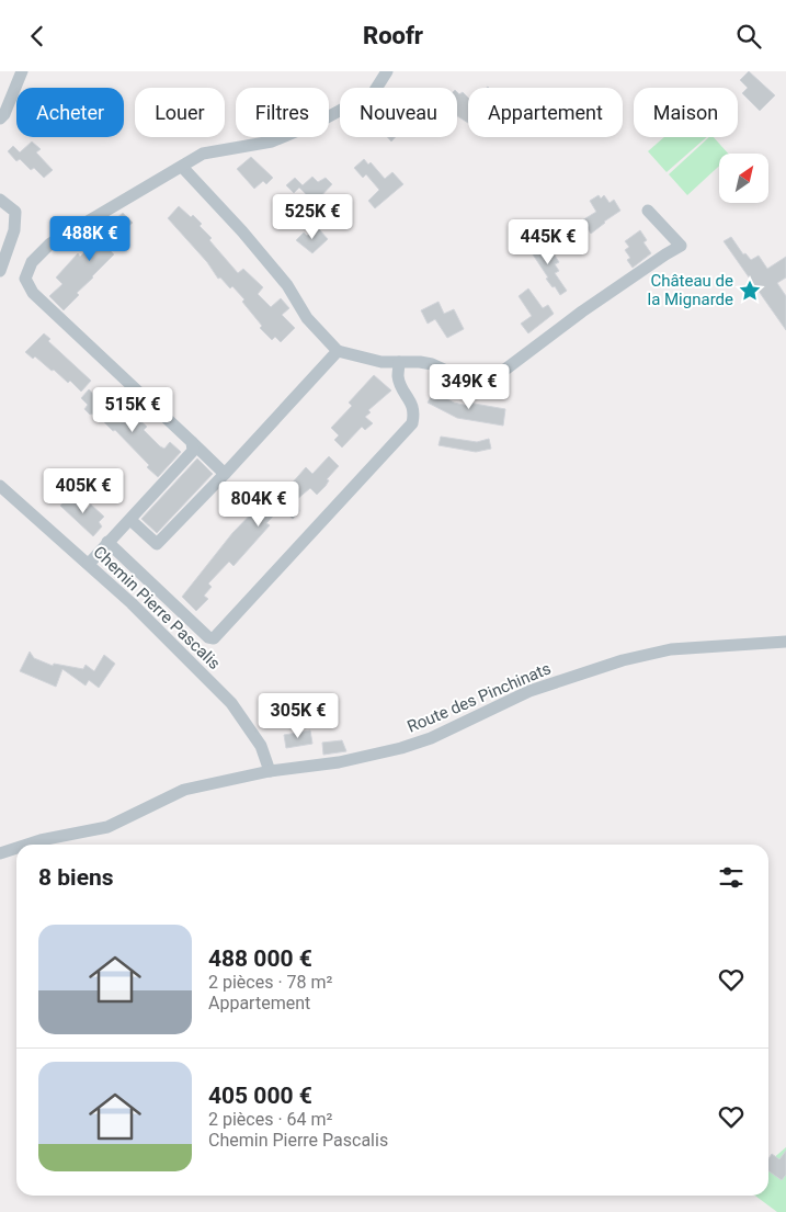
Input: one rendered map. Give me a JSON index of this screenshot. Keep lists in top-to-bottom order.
{
  "streets": {
    "street": ["Chemin Pierre Pascalis", "Route des Pinchinats"]
  },
  "crossings": [
    ["Chemin Pierre Pascalis", "Route des Pinchinats"]
  ],
  "places": {
    "place": ["Château de la Mignarde"]
  },
  "north": "top right",
  "page": {
    "header": "Roofr",
    "chip": [
      "Acheter",
      "Louer",
      "Filtres",
      "Nouveau",
      "Appartement",
      "Maison"
    ],
    "price": [
      "525K €",
      "488K €",
      "445K €",
      "349K €",
      "515K €",
      "405K €",
      "804K €",
      "305K €"
    ],
    "heading": "8 biens",
    "list": [
      {
        "name": "488 000 €",
        "note": "2 pièces · 78 m² · Appartement"
      },
      {
        "name": "405 000 €",
        "note": "2 pièces · 64 m² · Chemin Pierre Pascalis"
      }
    ]
  }
}
